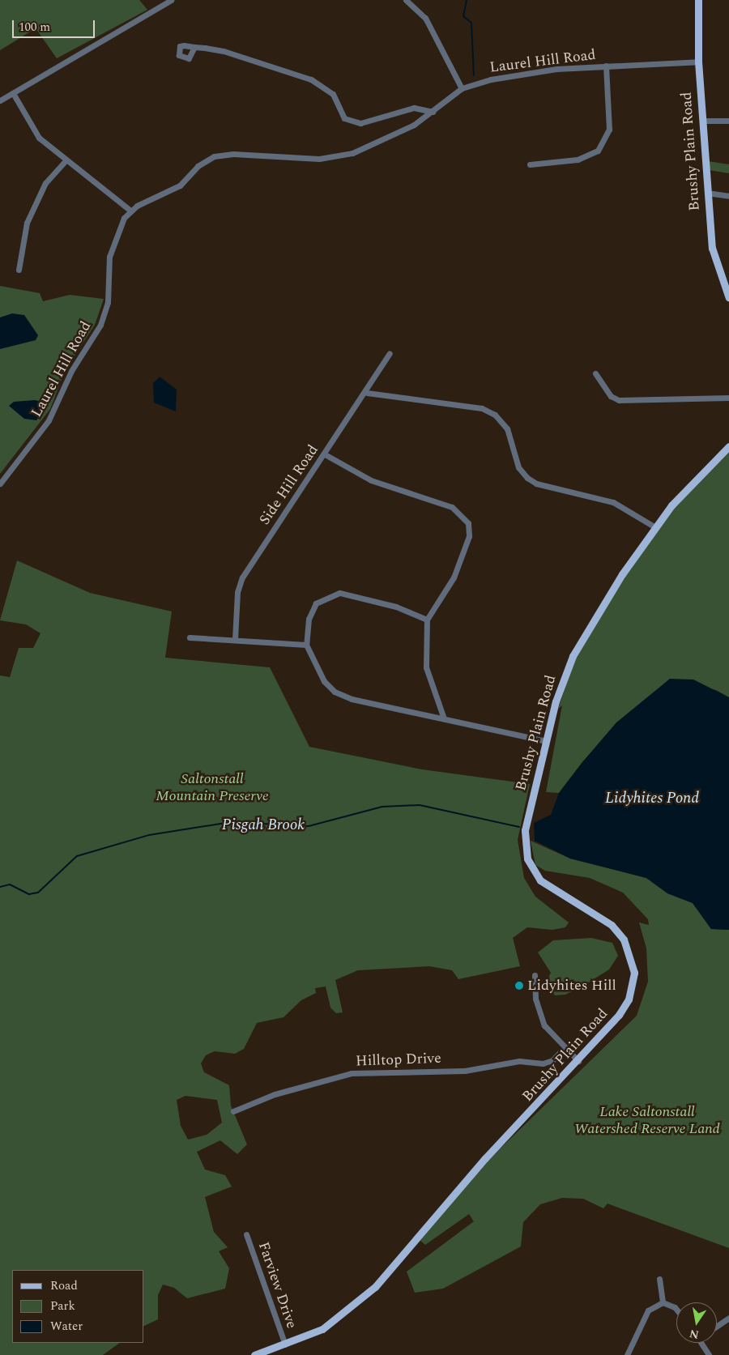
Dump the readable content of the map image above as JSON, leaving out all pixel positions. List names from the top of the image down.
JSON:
{
  "streets": {
    "main road": ["Brushy Plain Road"],
    "street": [
      "Laurel Hill Road",
      "Side Hill Road",
      "Hilltop Drive",
      "Farview Drive"
    ]
  },
  "crossings": [
    ["Laurel Hill Road", "Brushy Plain Road"],
    ["Brushy Plain Road", "Farview Drive"]
  ],
  "water": ["Lidyhites Pond", "Pisgah Brook"],
  "parks": ["Saltonstall Mountain Preserve", "Lake Saltonstall Watershed Reserve Land"],
  "places": ["Lidyhites Hill"],
  "legend": ["Road", "Park", "Water"],
  "scale_bar": "100 m",
  "north": "bottom"
}
